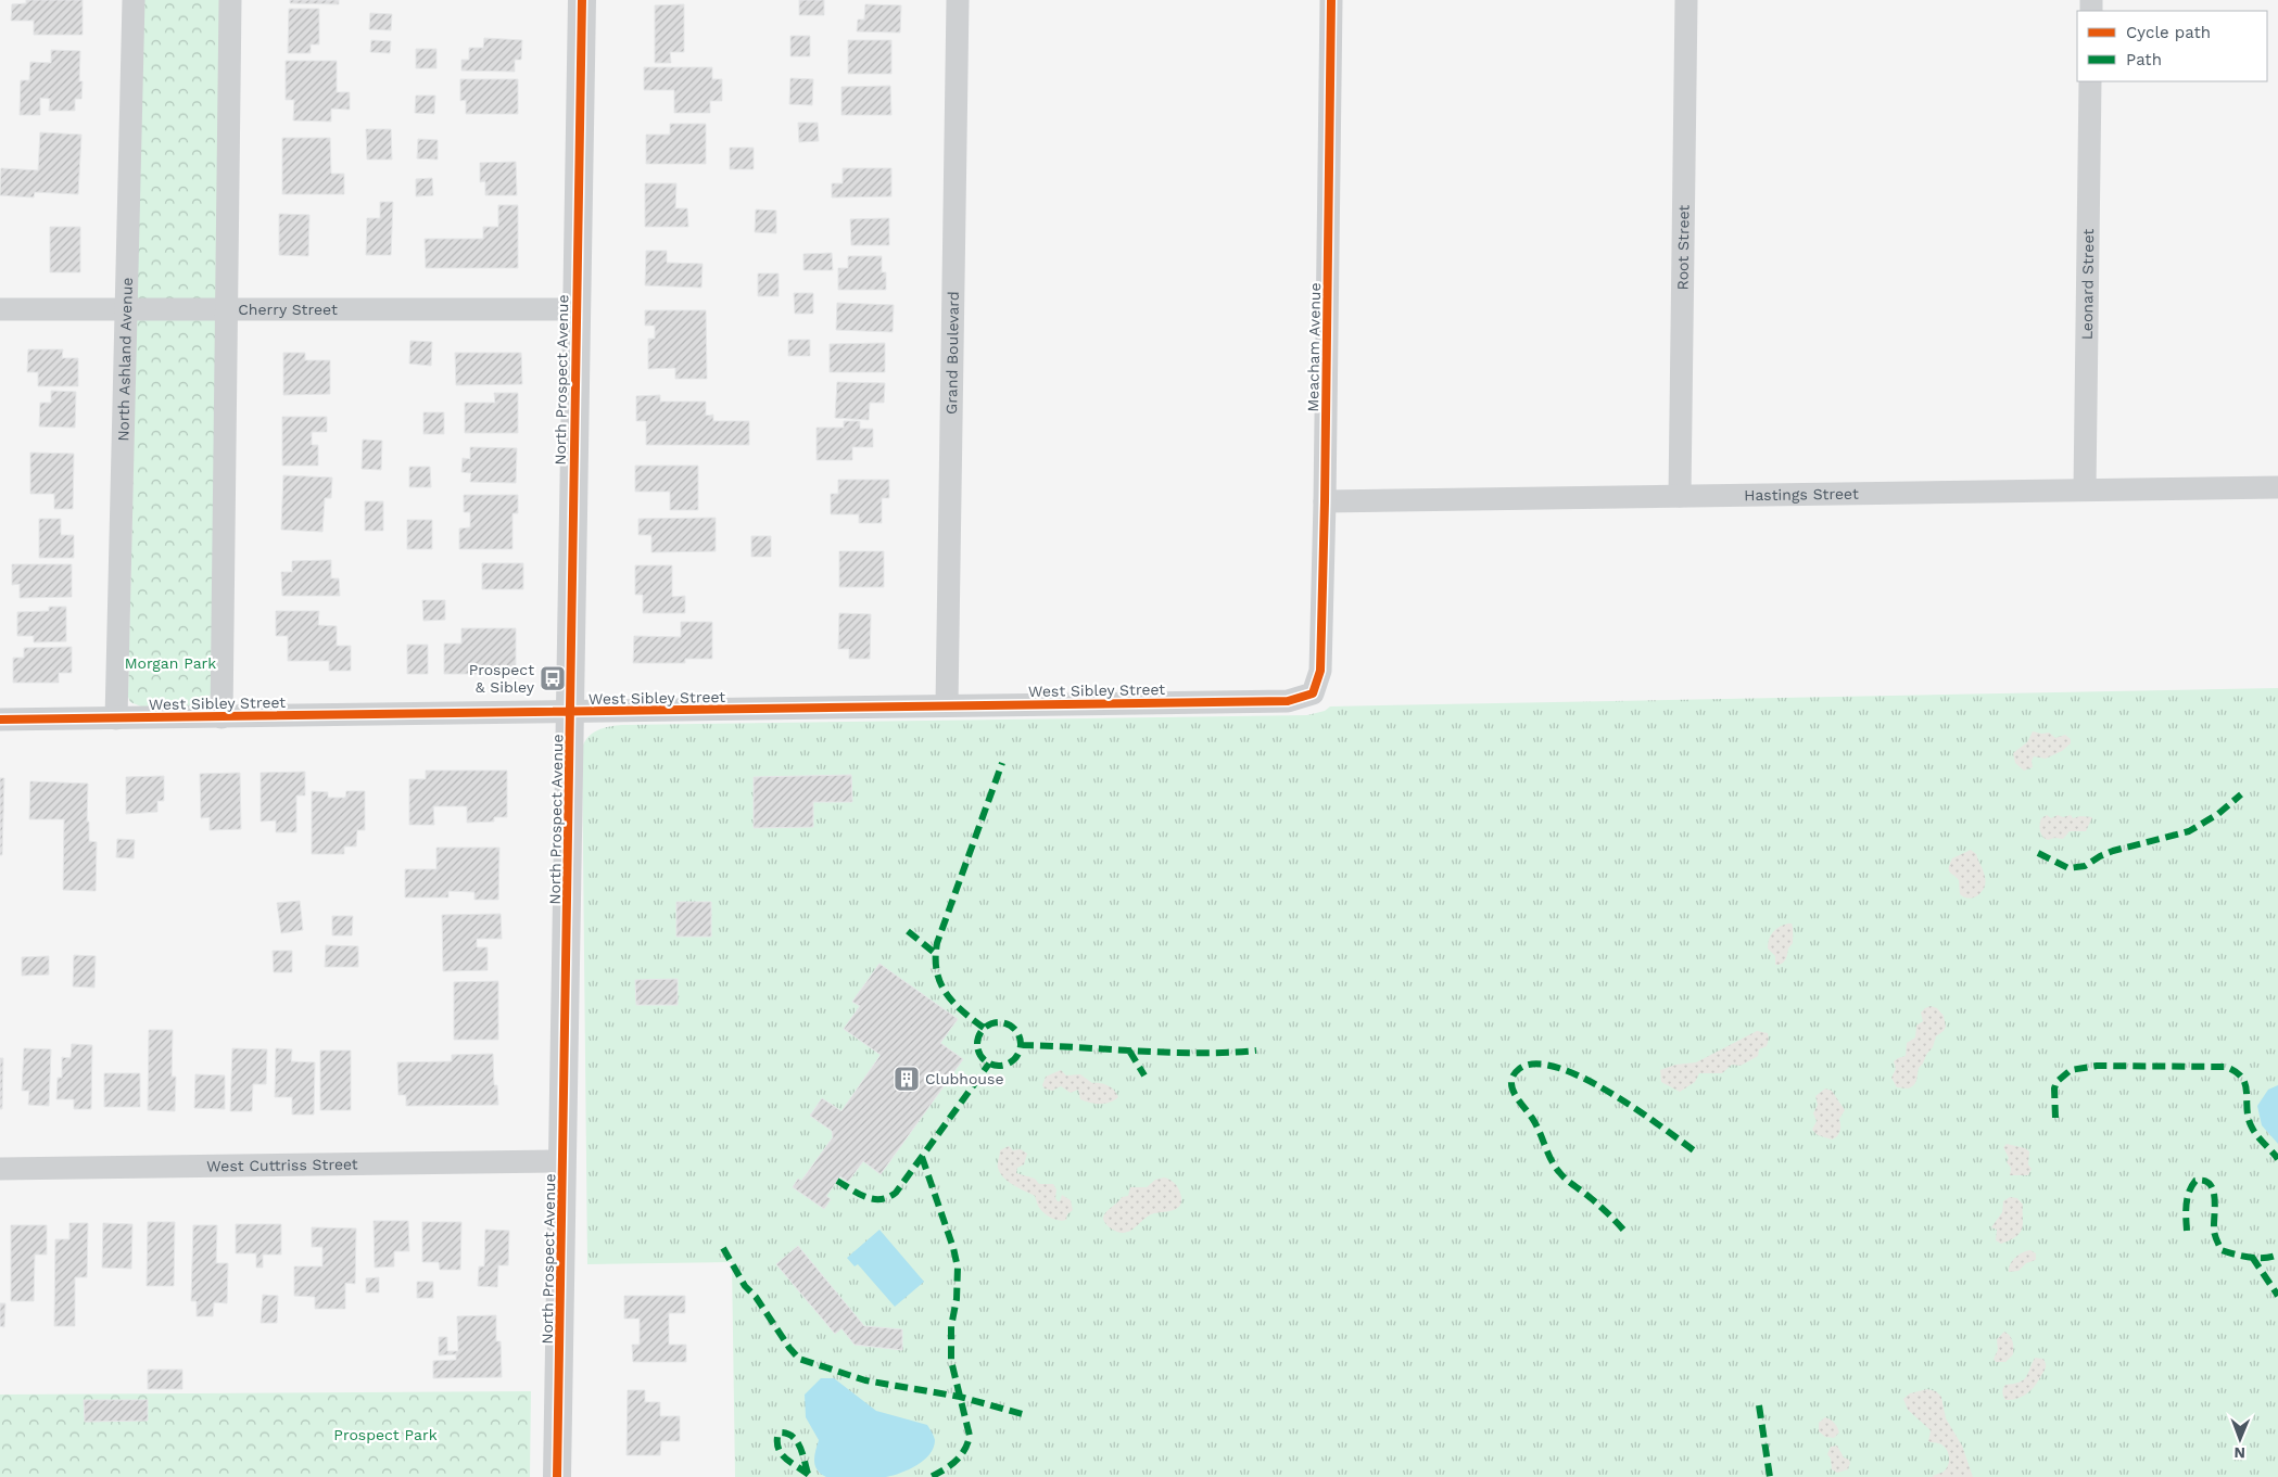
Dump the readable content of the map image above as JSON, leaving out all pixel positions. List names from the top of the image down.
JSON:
{
  "streets": {
    "street": [
      "Root Street",
      "Leonard Street",
      "Cherry Street",
      "Meacham Avenue",
      "Grand Boulevard",
      "North Ashland Avenue",
      "North Prospect Avenue",
      "Hastings Street",
      "West Sibley Street",
      "West Cuttriss Street"
    ]
  },
  "crossings": [
    ["Root Street", "Hastings Street"],
    ["Leonard Street", "Hastings Street"],
    ["Cherry Street", "North Ashland Avenue"],
    ["Cherry Street", "North Prospect Avenue"],
    ["Meacham Avenue", "Hastings Street"],
    ["Meacham Avenue", "West Sibley Street"],
    ["Grand Boulevard", "West Sibley Street"],
    ["North Ashland Avenue", "West Sibley Street"],
    ["North Prospect Avenue", "West Sibley Street"],
    ["North Prospect Avenue", "West Cuttriss Street"]
  ],
  "parks": ["Morgan Park", "Prospect Park"],
  "places": {
    "bus stop": ["Prospect & Sibley"],
    "building": ["Clubhouse"]
  },
  "legend": ["Cycle path", "Path"],
  "north": "bottom"
}
